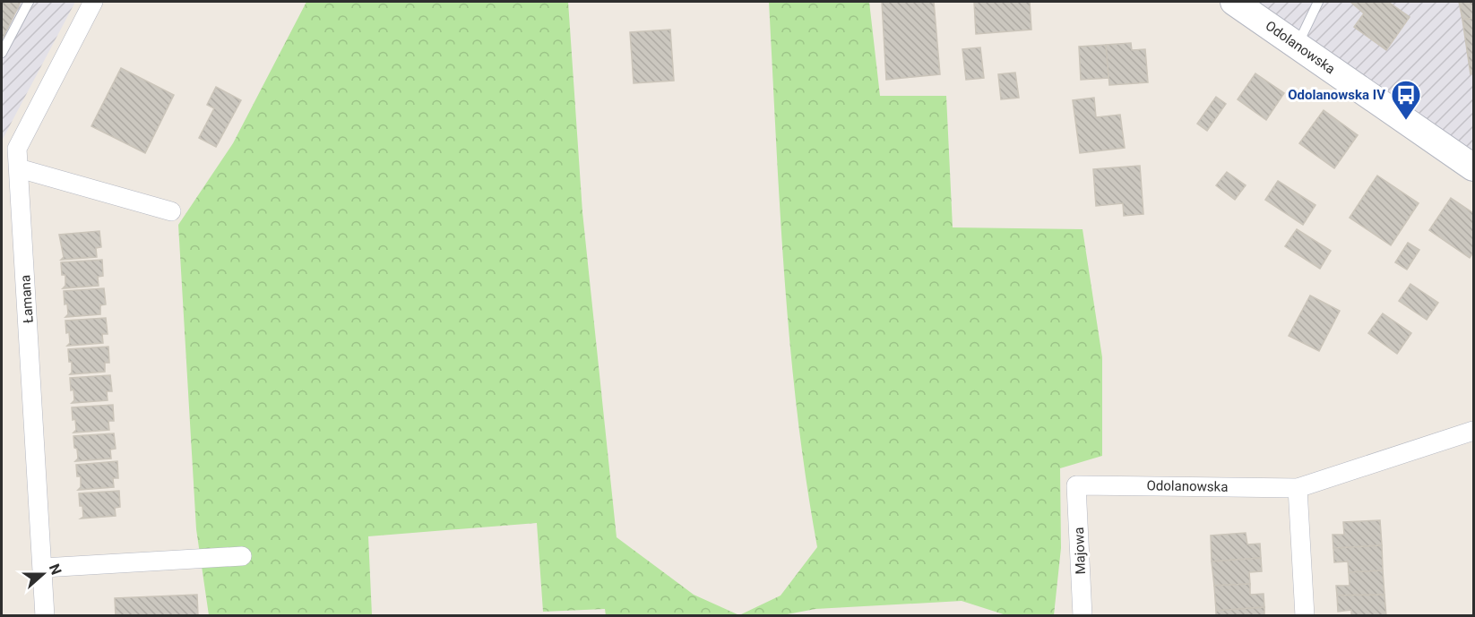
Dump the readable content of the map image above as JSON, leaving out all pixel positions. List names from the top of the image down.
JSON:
{
  "streets": {
    "main road": ["Odolanowska"],
    "street": ["Łamana", "Majowa"]
  },
  "crossings": [
    ["Odolanowska", "Majowa"]
  ],
  "places": {
    "bus stop": ["Odolanowska IV"]
  },
  "north": "right"
}
